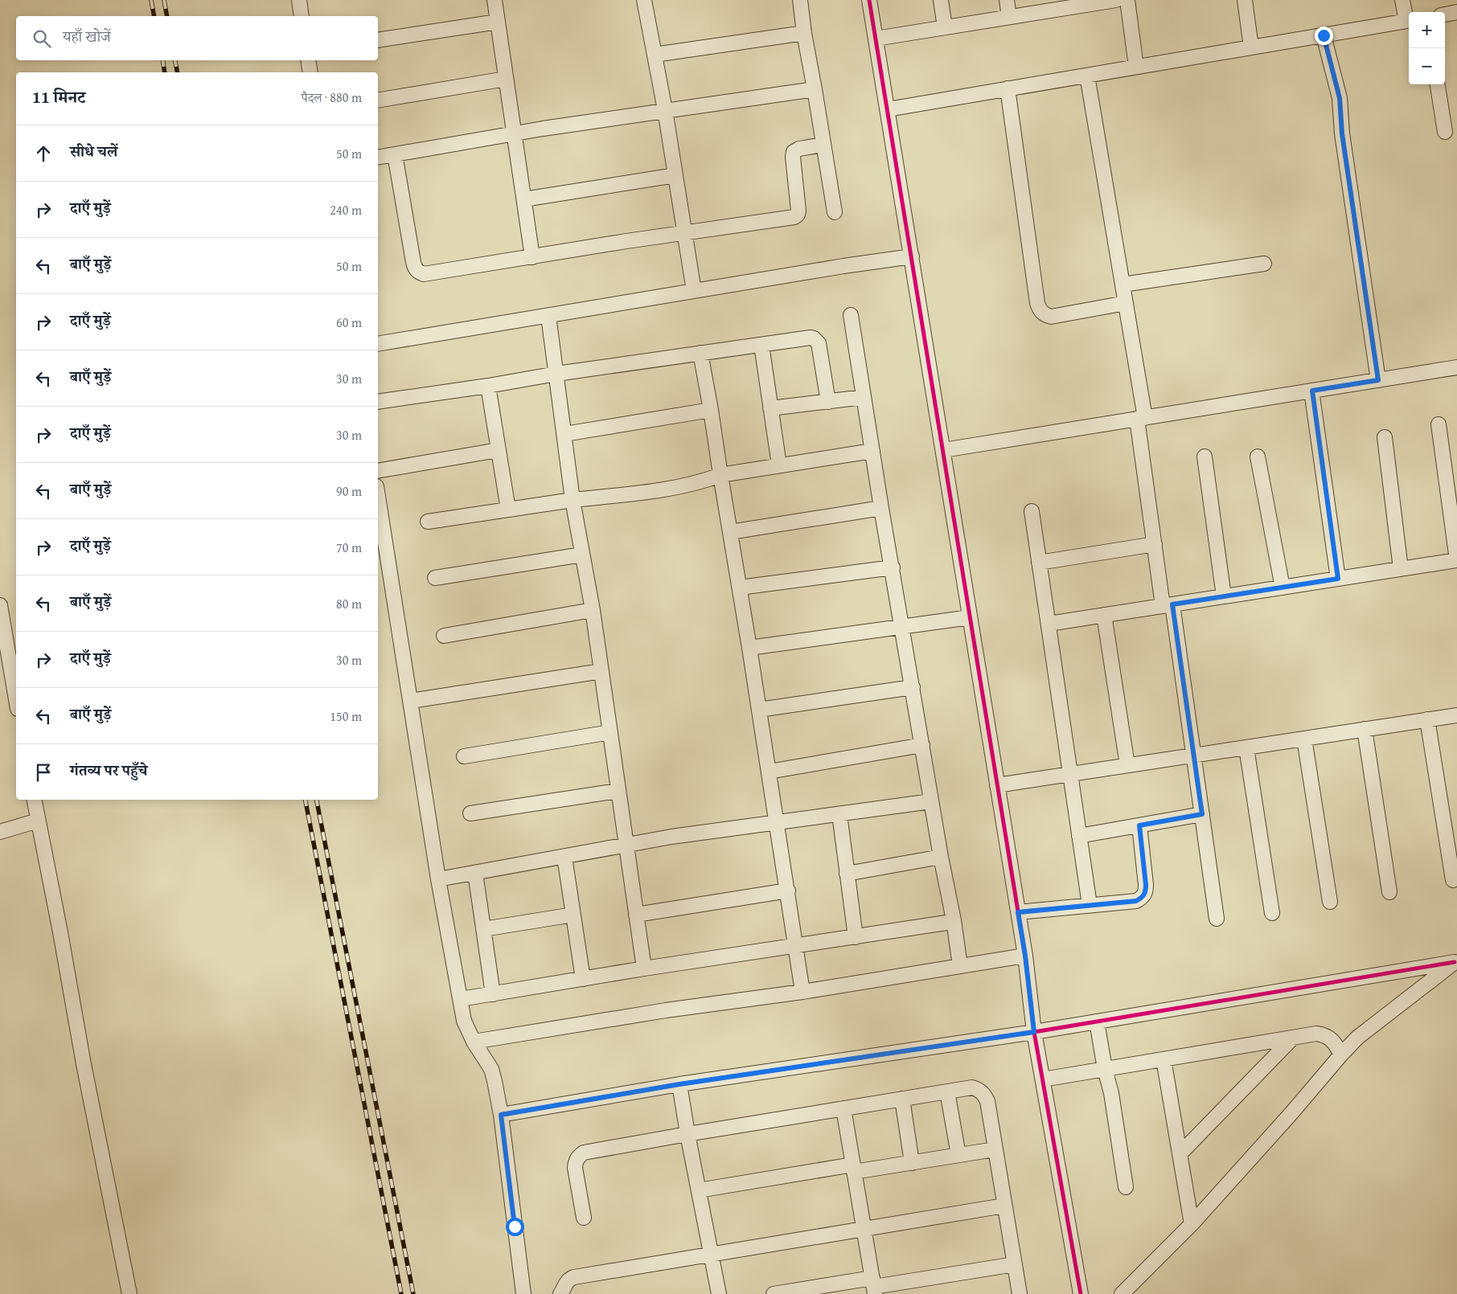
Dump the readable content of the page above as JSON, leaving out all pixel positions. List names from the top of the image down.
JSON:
{
  "page": {
    "map_buttons": ["+", "−"],
    "search": "यहाँ खोजें",
    "heading": ["11 मिनट", "पैदल · 880 m"],
    "list": [
      ["सीधे चलें", "50 m"],
      ["दाएँ मुड़ें", "240 m"],
      ["बाएँ मुड़ें", "50 m"],
      ["दाएँ मुड़ें", "60 m"],
      ["बाएँ मुड़ें", "30 m"],
      ["दाएँ मुड़ें", "30 m"],
      ["बाएँ मुड़ें", "90 m"],
      ["दाएँ मुड़ें", "70 m"],
      ["बाएँ मुड़ें", "80 m"],
      ["दाएँ मुड़ें", "30 m"],
      ["बाएँ मुड़ें", "150 m"],
      "गंतव्य पर पहुँचे"
    ]
  }
}
